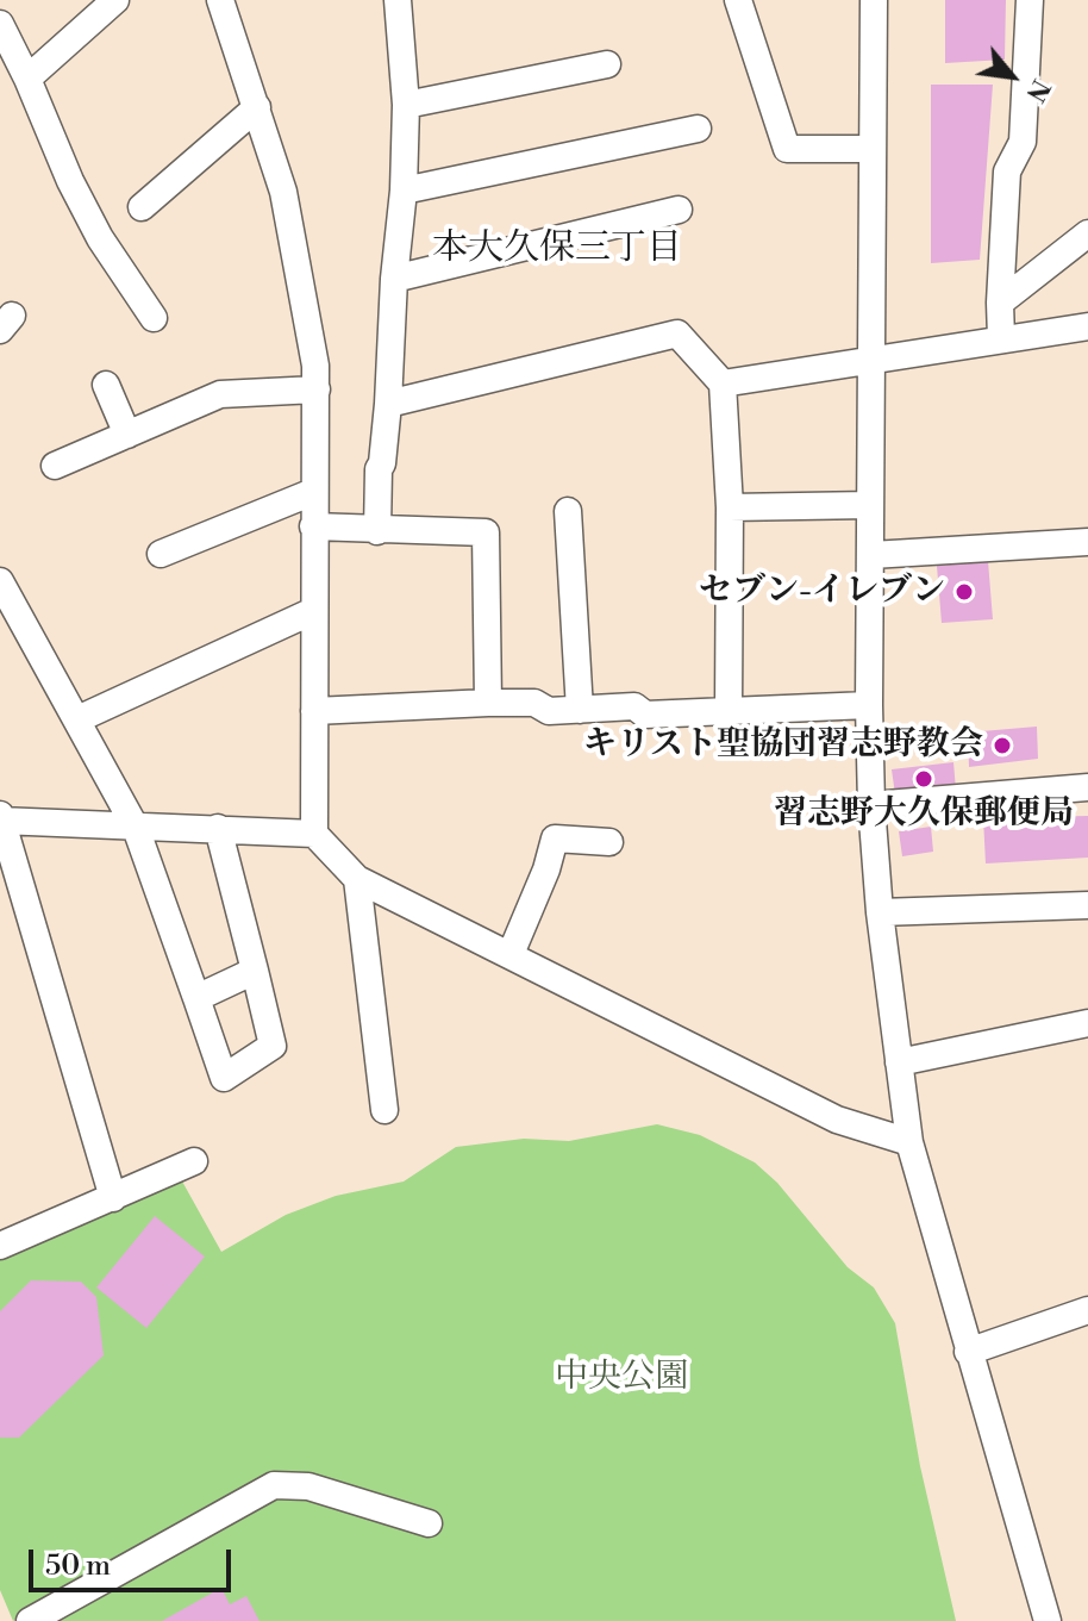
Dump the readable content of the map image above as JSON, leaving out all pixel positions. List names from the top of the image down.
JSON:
{
  "districts": ["本大久保三丁目"],
  "parks": ["中央公園"],
  "places": ["セブン-イレブン", "キリスト聖協団習志野教会", "習志野大久保郵便局"],
  "scale_bar": "50 m",
  "north": "bottom right"
}
